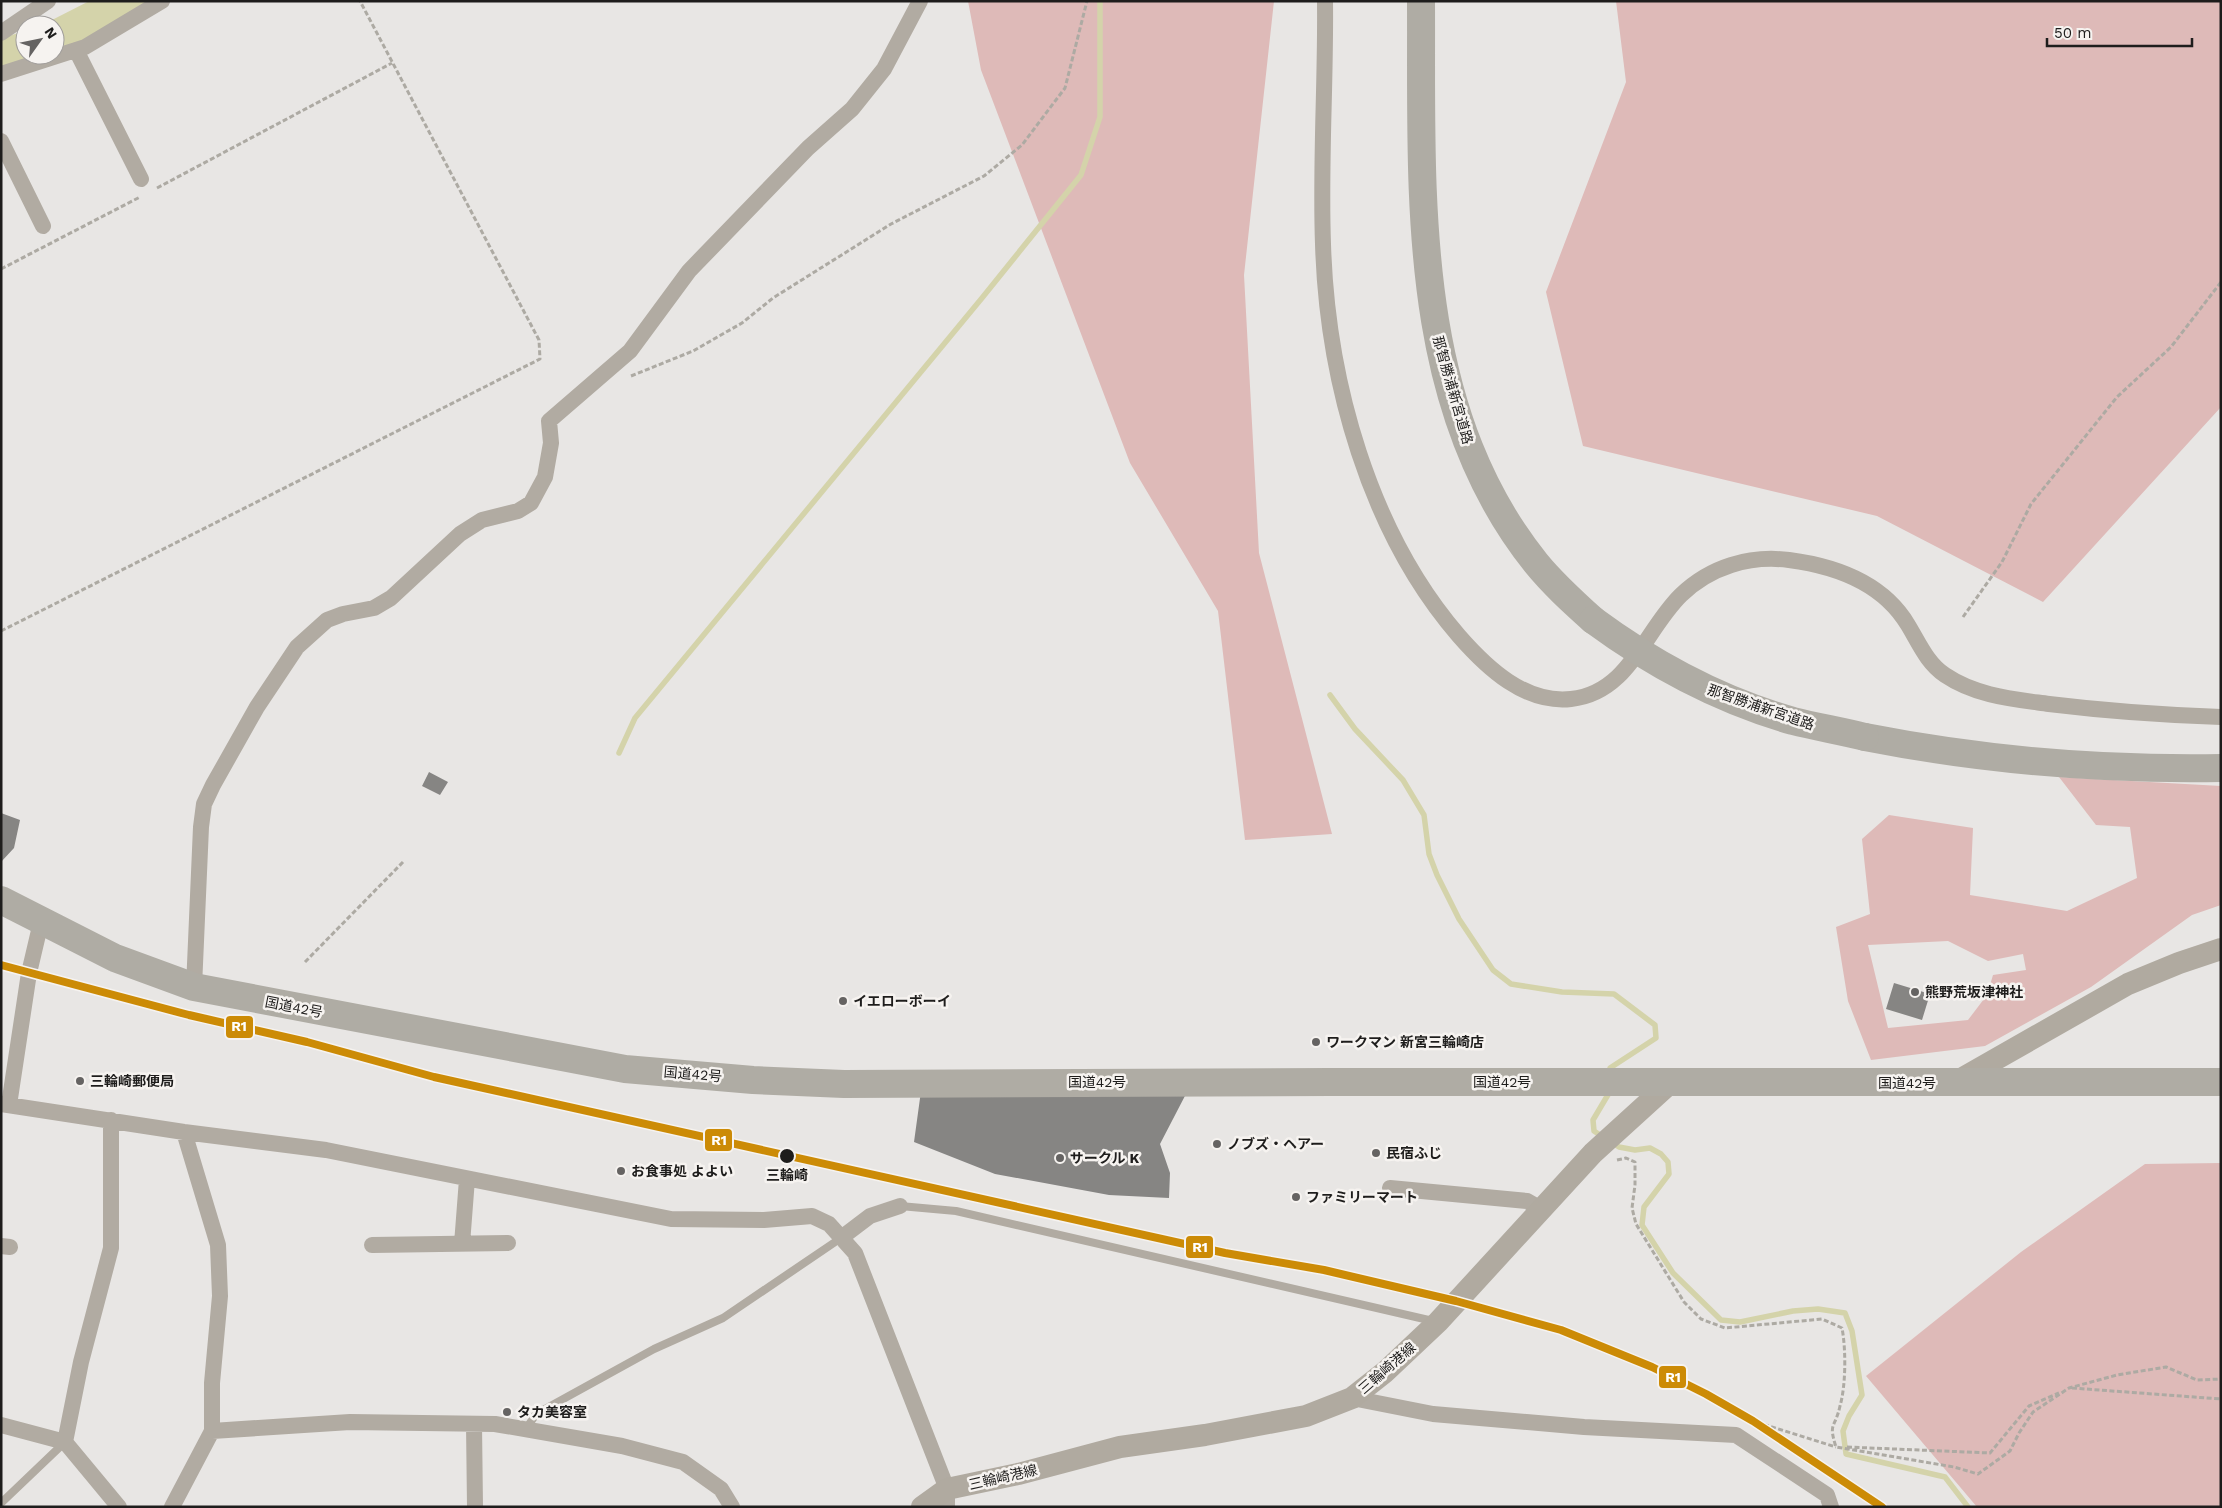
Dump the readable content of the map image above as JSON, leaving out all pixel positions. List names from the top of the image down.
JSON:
{
  "streets": {
    "highway": ["那智勝浦新宮道路", "国道42号"],
    "main road": ["三輪崎港線"]
  },
  "crossings": [
    ["国道42号", "三輪崎港線"]
  ],
  "places": [
    "熊野荒坂津神社",
    "イエローボーイ",
    "ワークマン 新宮三輪崎店",
    "三輪崎郵便局",
    "ノブズ・ヘアー",
    "民宿ふじ",
    "三輪崎",
    "サークル K",
    "お食事処 よよい",
    "ファミリーマート",
    "タカ美容室"
  ],
  "lines": ["transit line R1"],
  "scale_bar": "50 m",
  "north": "top right"
}
